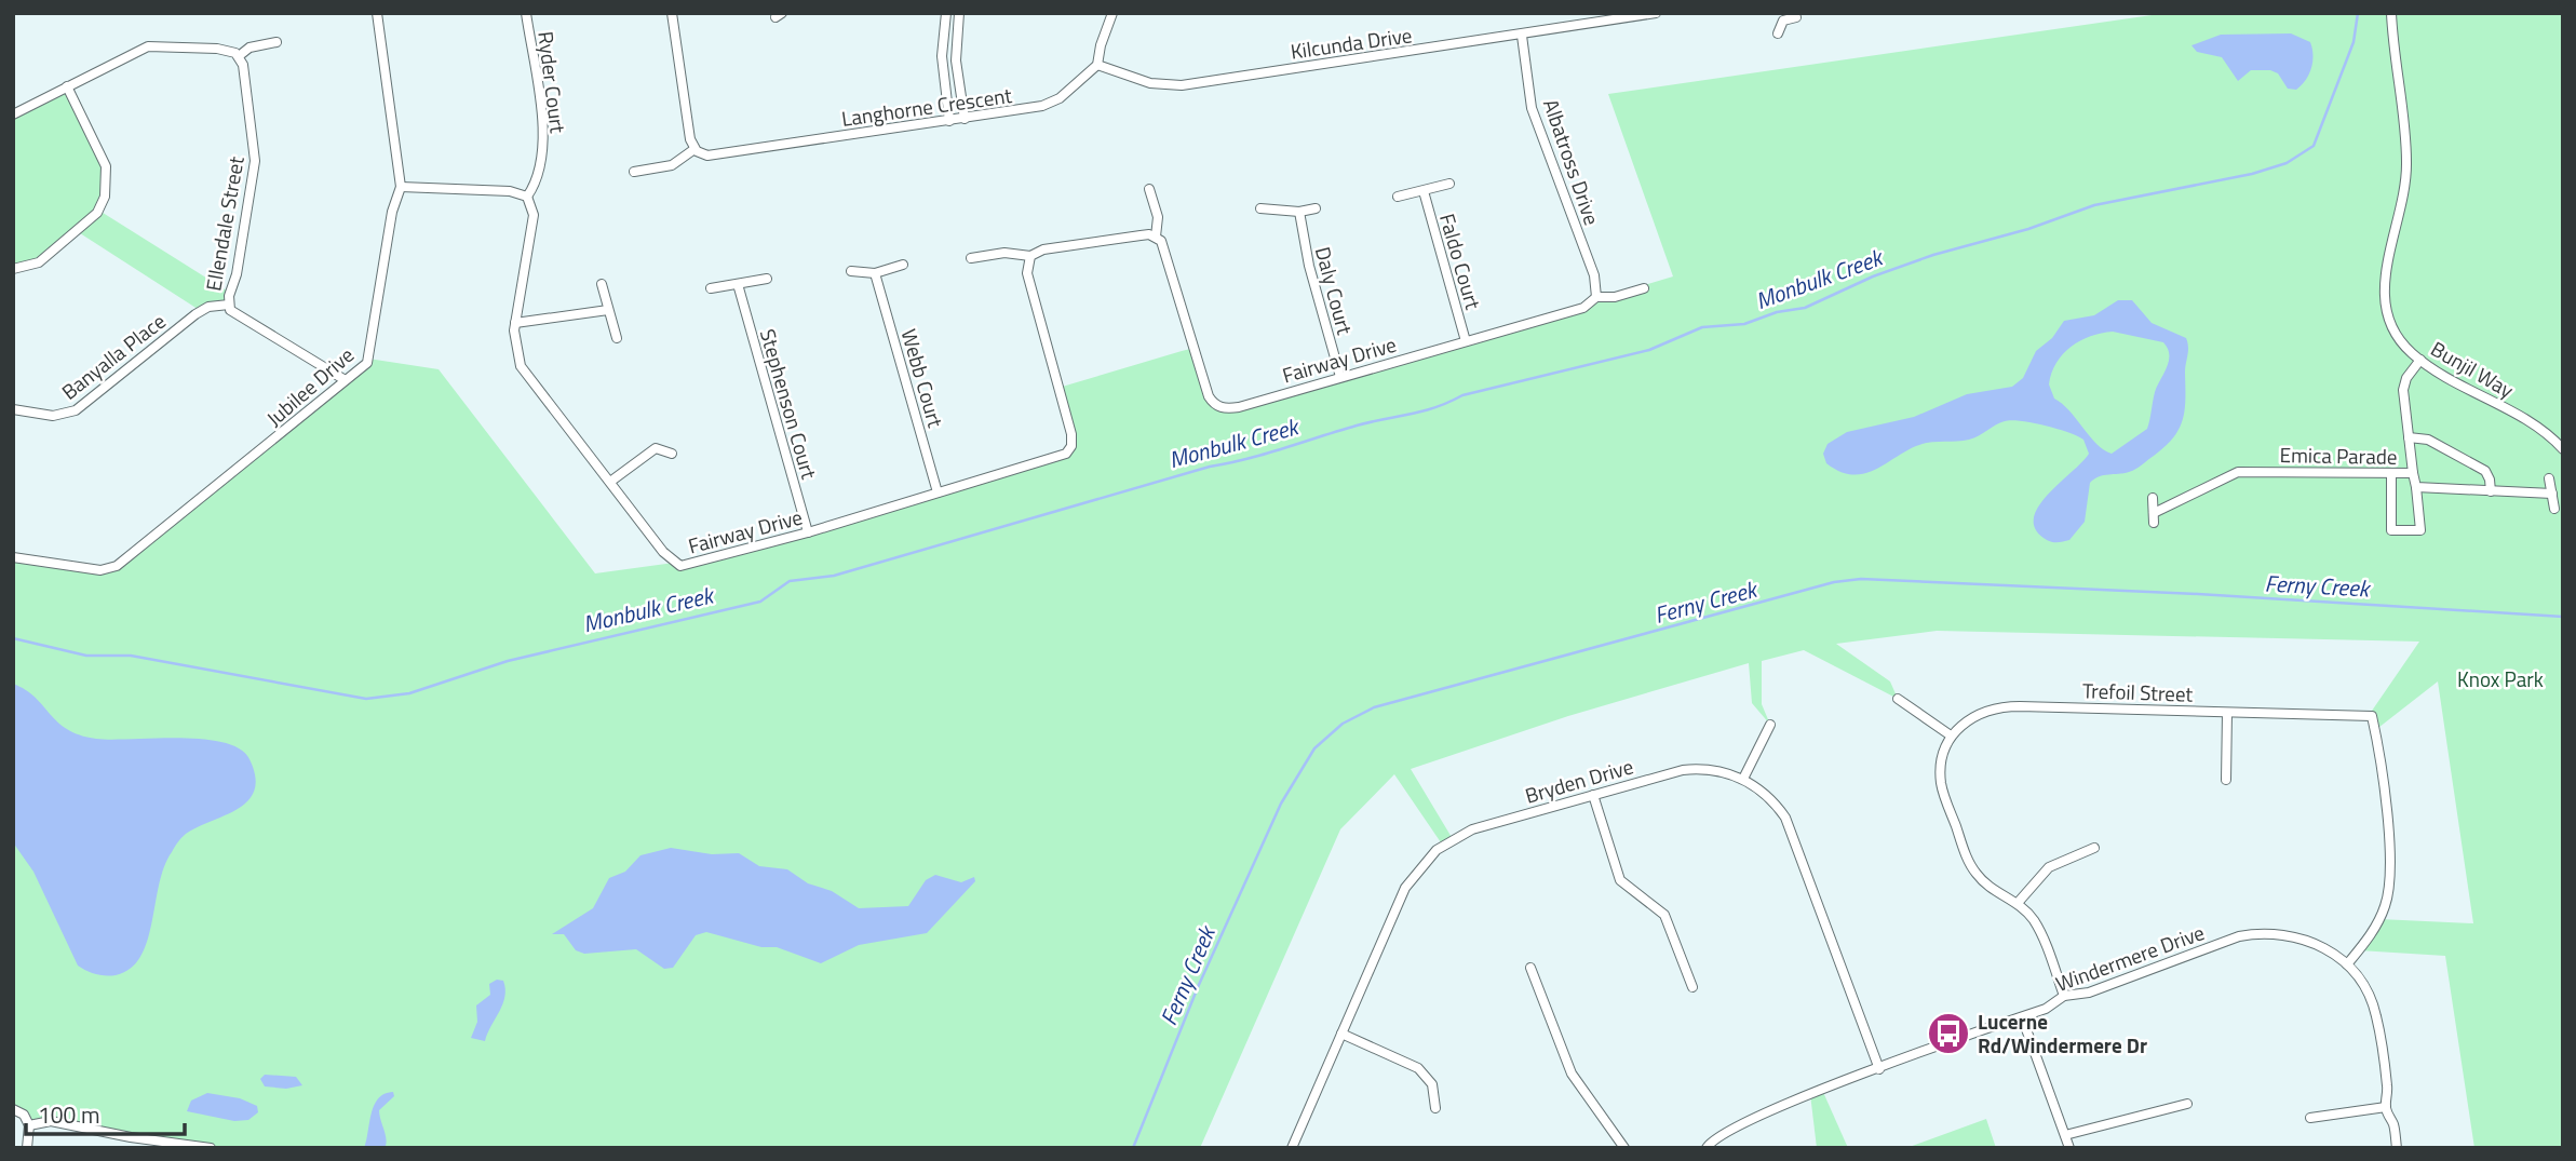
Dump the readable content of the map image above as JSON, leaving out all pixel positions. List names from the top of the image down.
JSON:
{
  "streets": {
    "street": [
      "Kilcunda Drive",
      "Ryder Court",
      "Langhorne Crescent",
      "Albatross Drive",
      "Ellendale Street",
      "Faldo Court",
      "Daly Court",
      "Banyalla Place",
      "Fairway Drive",
      "Bunjil Way",
      "Webb Court",
      "Jubilee Drive",
      "Stephenson Court",
      "Emica Parade",
      "Trefoil Street",
      "Bryden Drive",
      "Windermere Drive"
    ]
  },
  "crossings": [
    ["Kilcunda Drive", "Langhorne Crescent"],
    ["Kilcunda Drive", "Albatross Drive"],
    ["Ryder Court", "Fairway Drive"],
    ["Albatross Drive", "Fairway Drive"],
    ["Ellendale Street", "Banyalla Place"],
    ["Ellendale Street", "Jubilee Drive"],
    ["Faldo Court", "Fairway Drive"],
    ["Daly Court", "Fairway Drive"],
    ["Fairway Drive", "Webb Court"],
    ["Fairway Drive", "Stephenson Court"],
    ["Bunjil Way", "Emica Parade"],
    ["Trefoil Street", "Windermere Drive"],
    ["Bryden Drive", "Windermere Drive"]
  ],
  "water": ["Monbulk Creek", "Ferny Creek"],
  "parks": ["Knox Park"],
  "places": {
    "bus stop": ["Lucerne Rd/Windermere Dr"]
  },
  "scale_bar": "100 m"
}
